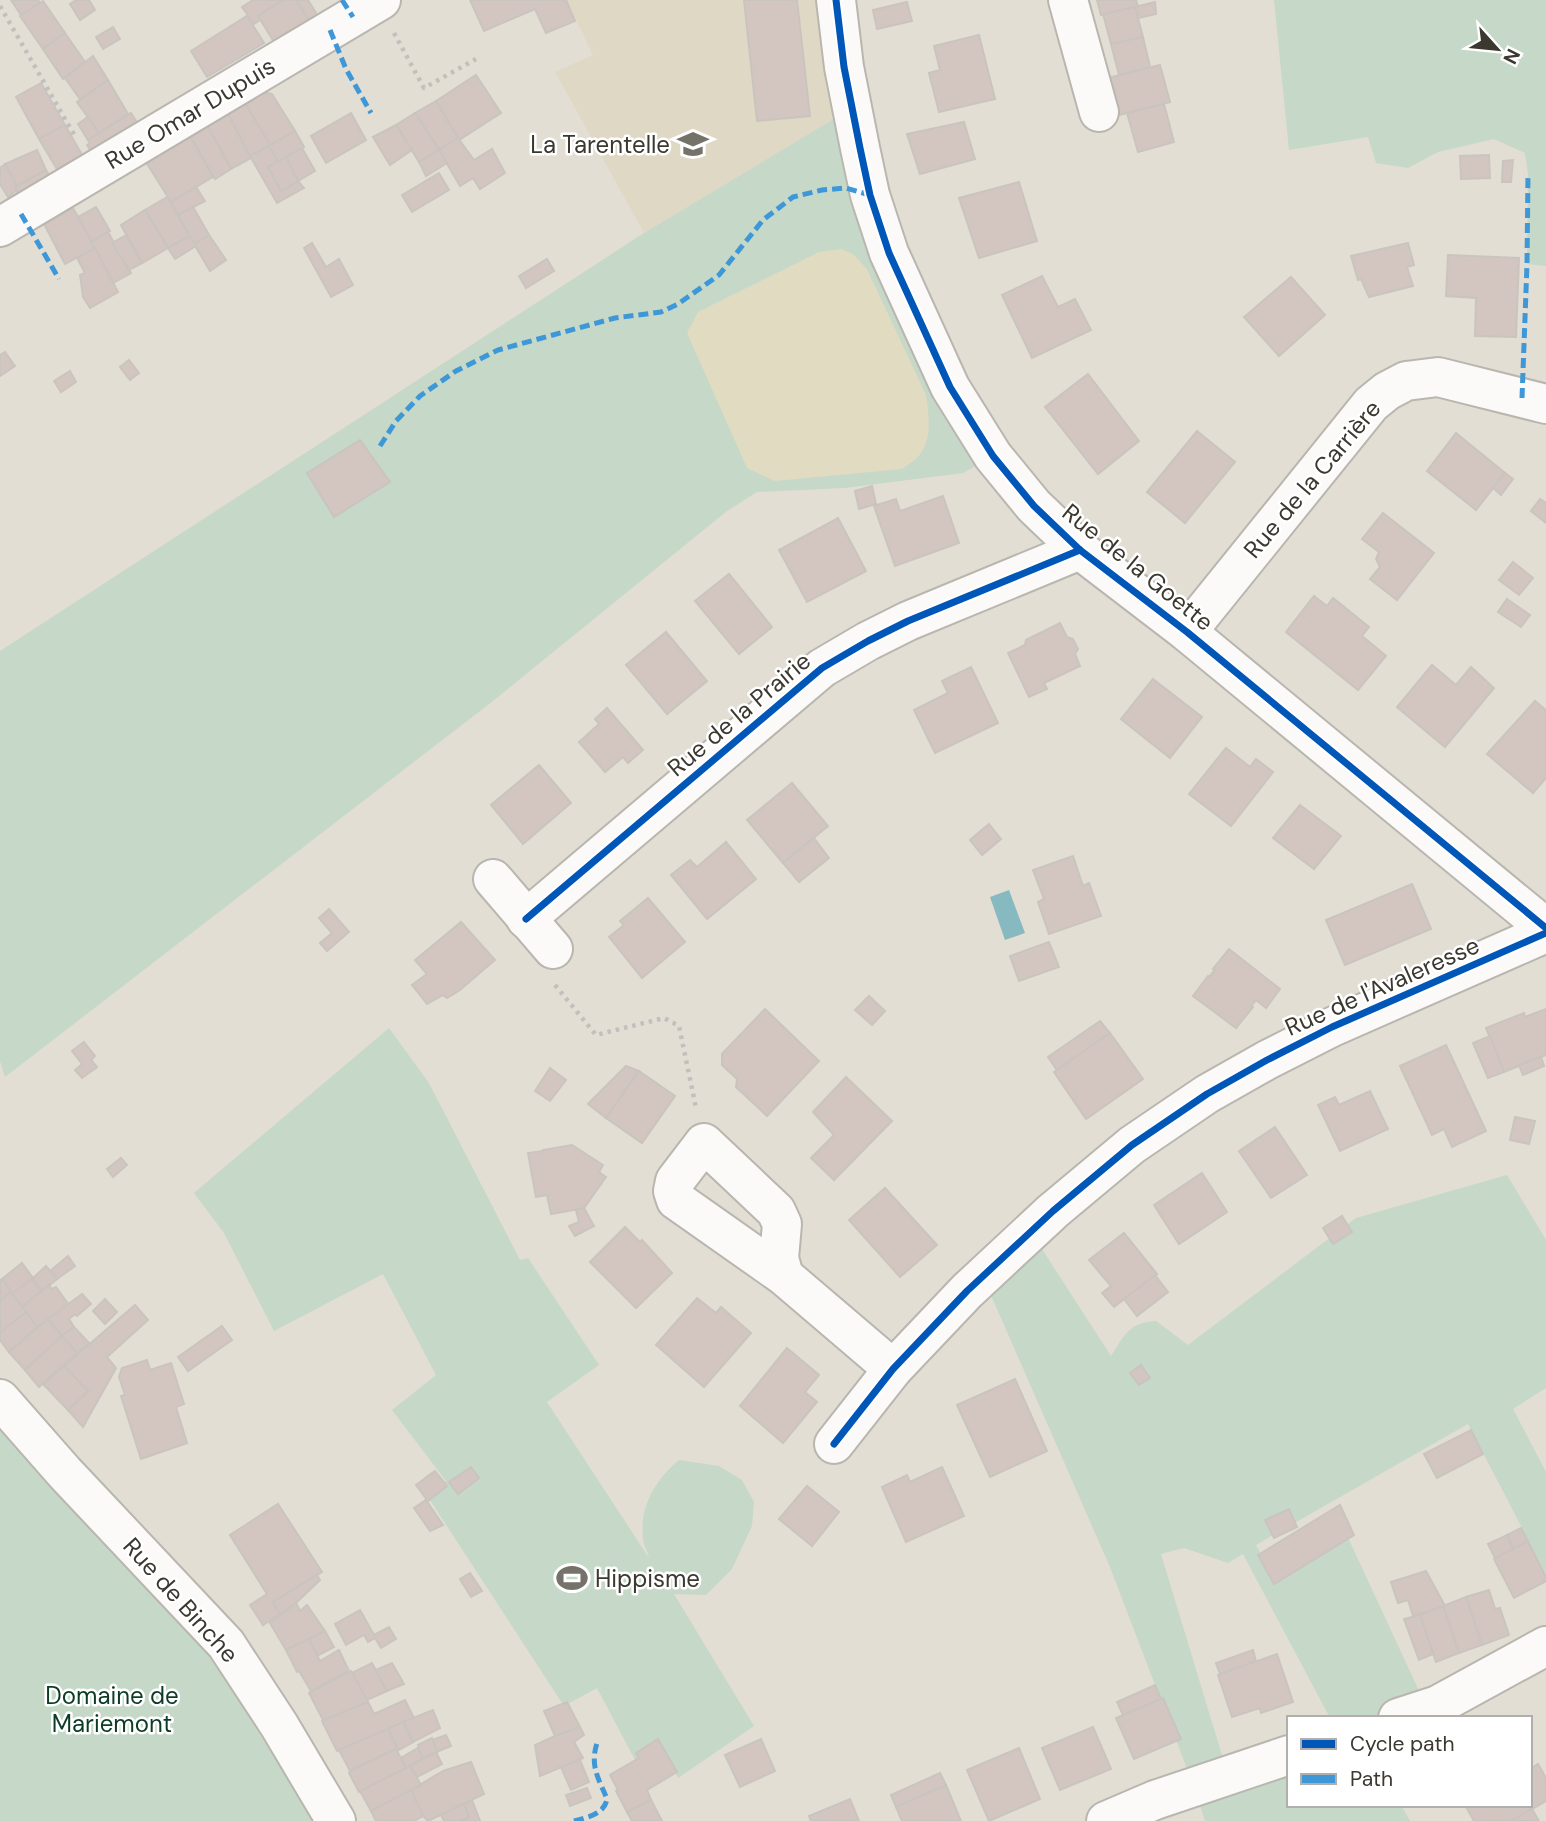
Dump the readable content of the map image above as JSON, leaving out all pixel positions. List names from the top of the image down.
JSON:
{
  "streets": {
    "street": [
      "Rue Omar Dupuis",
      "Rue de la Carrière",
      "Rue de la Goette",
      "Rue de la Prairie",
      "Rue de l'Avaleresse",
      "Rue de Binche"
    ]
  },
  "crossings": [
    ["Rue de la Carrière", "Rue de la Goette"],
    ["Rue de la Goette", "Rue de la Prairie"],
    ["Rue de la Goette", "Rue de l'Avaleresse"]
  ],
  "parks": ["Domaine de Mariemont"],
  "places": {
    "school or university": ["La Tarentelle"],
    "sports": ["Hippisme"]
  },
  "legend": ["Cycle path", "Path"],
  "north": "bottom right"
}
